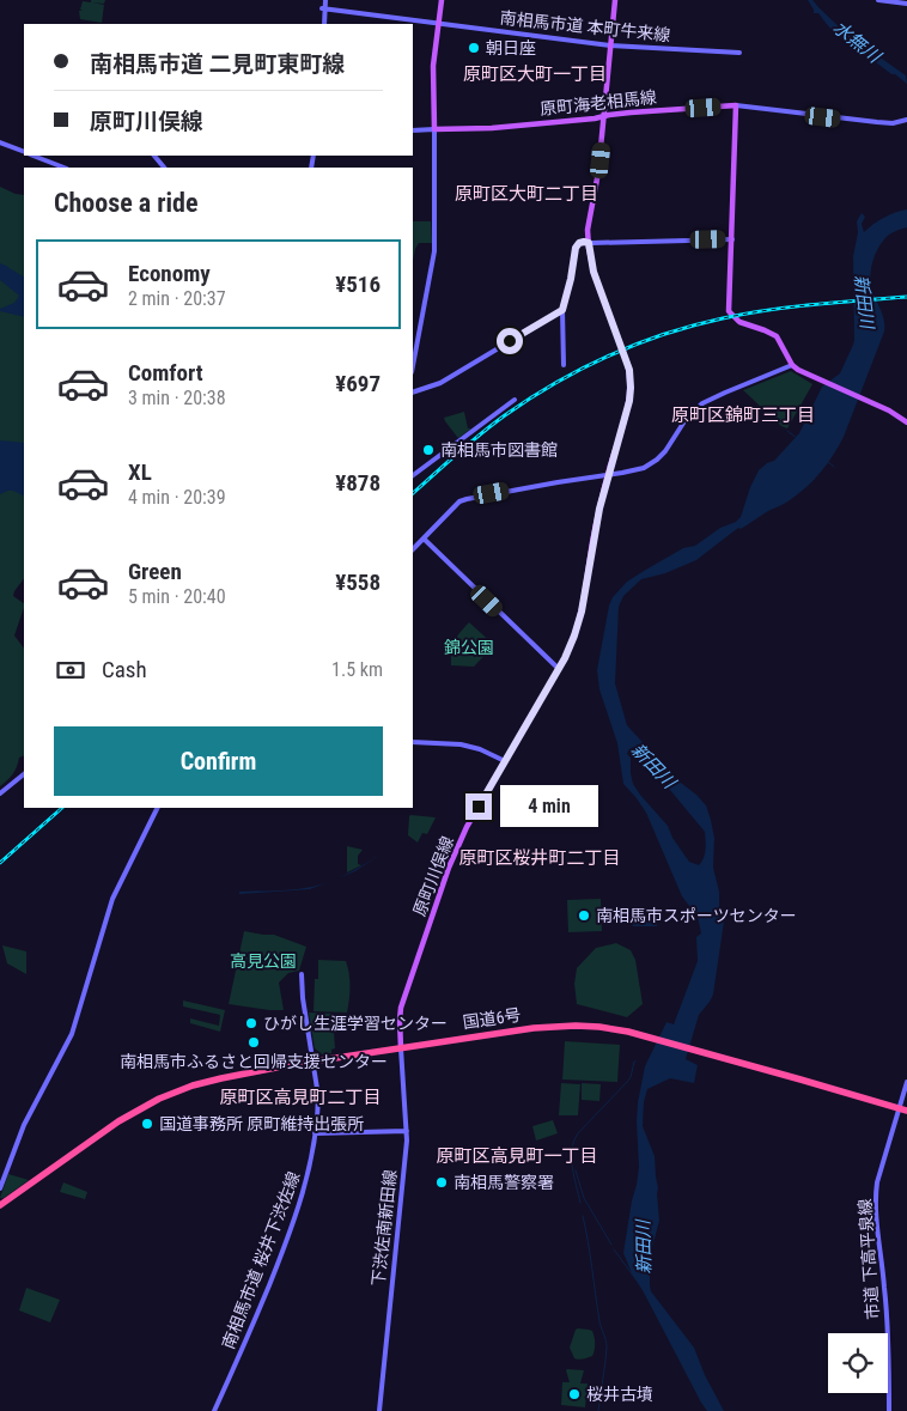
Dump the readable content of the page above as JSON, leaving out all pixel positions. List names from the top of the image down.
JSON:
{
  "streets": {
    "highway": ["国道6号"],
    "main road": ["原町海老相馬線", "原町川俣線"],
    "street": [
      "南相馬市道 本町牛来線",
      "下渋佐南新田線",
      "市道 下高平泉線",
      "南相馬市道 桜井下渋佐線"
    ]
  },
  "crossings": [
    ["南相馬市道 本町牛来線", "原町川俣線"],
    ["原町海老相馬線", "原町川俣線"],
    ["原町川俣線", "国道6号"],
    ["原町川俣線", "下渋佐南新田線"],
    ["国道6号", "下渋佐南新田線"],
    ["国道6号", "市道 下高平泉線"],
    ["国道6号", "南相馬市道 桜井下渋佐線"]
  ],
  "districts": [
    "原町区大町一丁目",
    "原町区大町二丁目",
    "原町区錦町三丁目",
    "原町区桜井町二丁目",
    "原町区高見町二丁目",
    "原町区高見町一丁目"
  ],
  "water": ["水無川", "新田川"],
  "parks": ["錦公園", "高見公園"],
  "places": [
    "朝日座",
    "南相馬市図書館",
    "南相馬市スポーツセンター",
    "ひがし生涯学習センター",
    "南相馬市ふるさと回帰支援センター",
    "国道事務所 原町維持出張所",
    "南相馬警察署",
    "桜井古墳"
  ],
  "page": {
    "banner": ["南相馬市道 二見町東町線", "原町川俣線"],
    "heading": "Choose a ride",
    "list": [
      {
        "name": "Economy",
        "note": "2 min · 20:37",
        "value": "¥516"
      },
      {
        "name": "Comfort",
        "note": "3 min · 20:38",
        "value": "¥697"
      },
      {
        "name": "XL",
        "note": "4 min · 20:39",
        "value": "¥878"
      },
      {
        "name": "Green",
        "note": "5 min · 20:40",
        "value": "¥558"
      }
    ],
    "pay": ["Cash", "1.5 km"],
    "buttons": "Confirm",
    "bubble": "4 min"
  }
}
